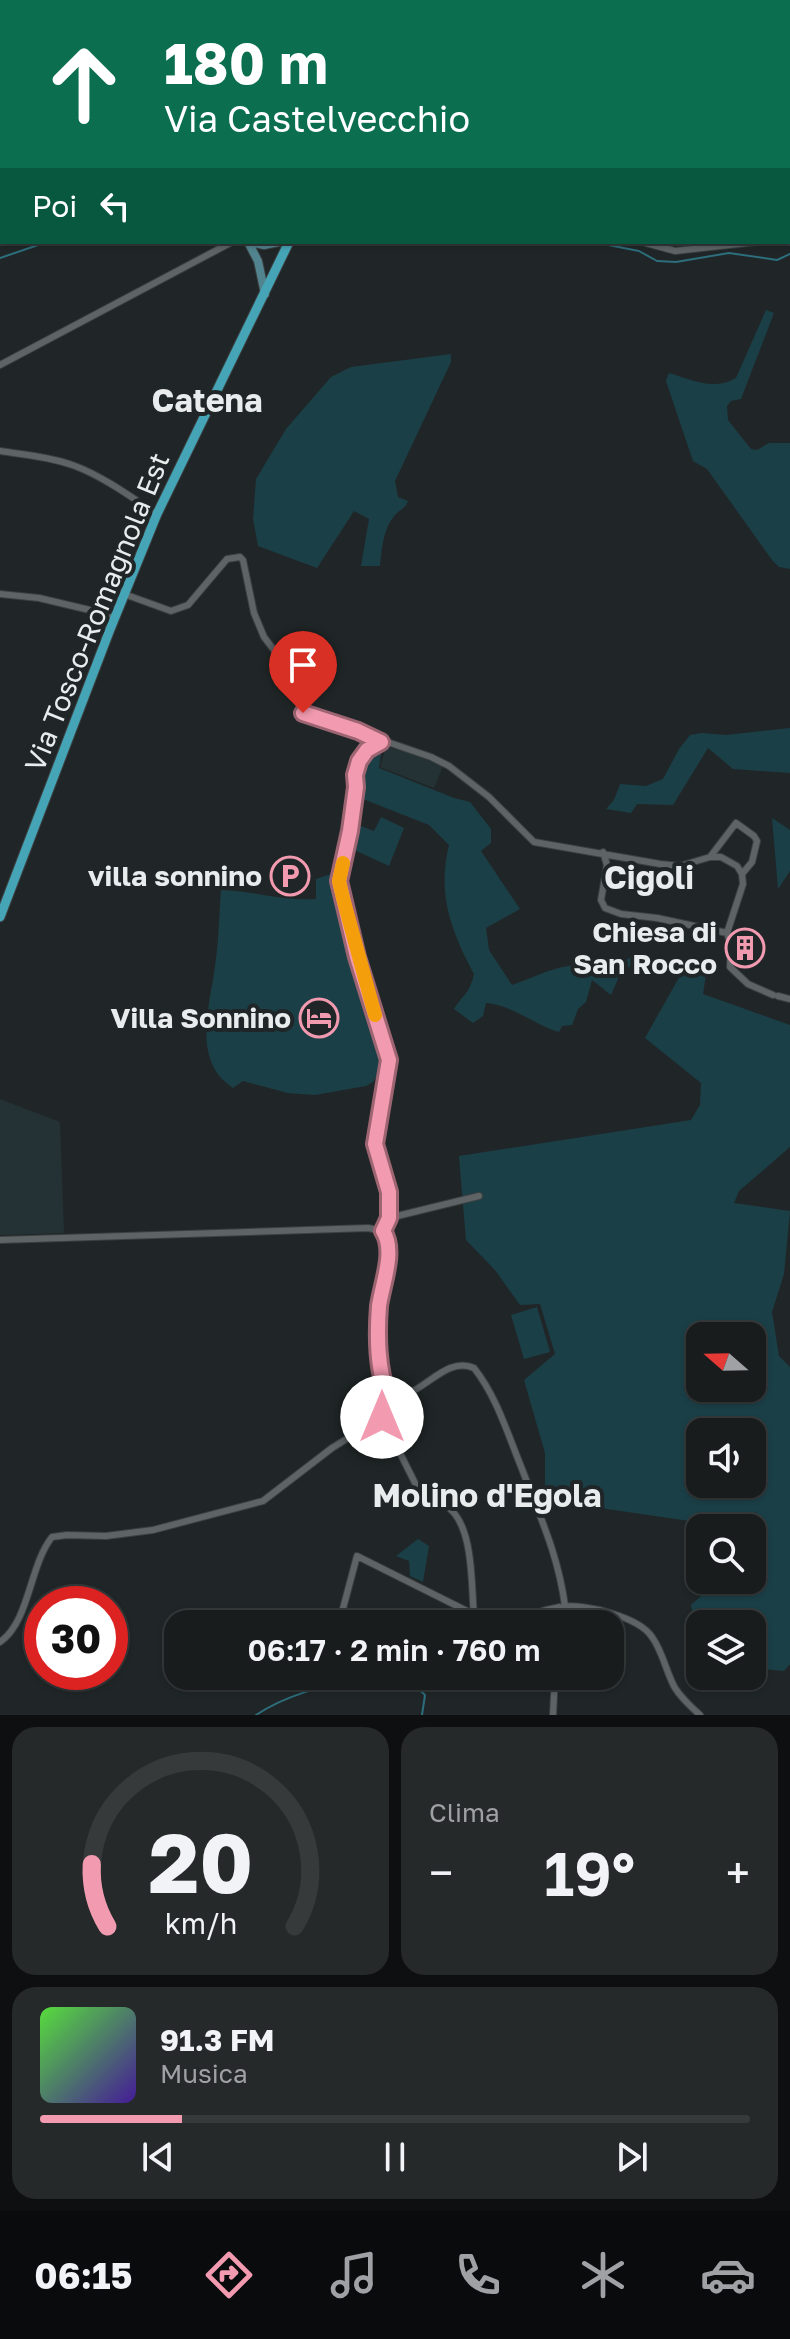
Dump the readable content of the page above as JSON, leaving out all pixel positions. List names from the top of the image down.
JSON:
{
  "streets": {
    "main road": ["Via Tosco-Romagnola Est"]
  },
  "districts": ["Catena", "Cigoli", "Molino d'Egola"],
  "places": {
    "parking": ["villa sonnino"],
    "building": ["Chiesa di San Rocco"],
    "hotel": ["Villa Sonnino"]
  },
  "north": "left",
  "page": {
    "turn": ["180 m", "Via Castelvecchio"],
    "then": "Poi",
    "limit": "30",
    "trip": "06:17 · 2 min · 760 m",
    "tile": "Clima",
    "heat": ["−", "19°", "+"],
    "song": ["91.3 FM", "Musica"],
    "tabs": "06:15",
    "gauge": ["20", "km/h"]
  }
}
